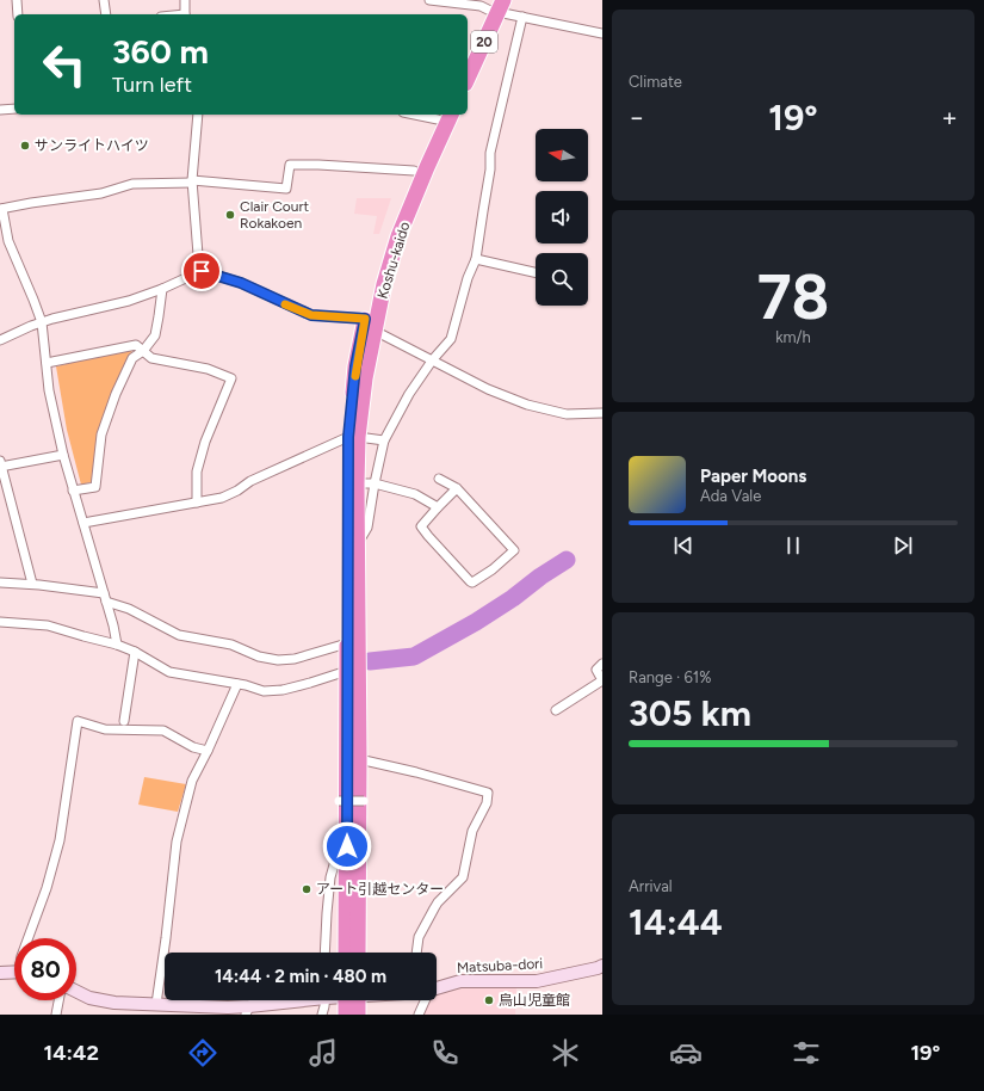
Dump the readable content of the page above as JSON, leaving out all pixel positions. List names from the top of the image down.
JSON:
{
  "streets": {
    "highway": ["20", "Koshu-kaido"],
    "street": ["Matsuba-dori"]
  },
  "places": [
    "サンライトハイツ",
    "Clair Court Rokakoen",
    "アート引越センター",
    "烏山児童館"
  ],
  "north": "left",
  "page": {
    "tile": [
      "Climate",
      ["78", "km/h"],
      ["Range · 61%", "305 km"],
      ["Arrival", "14:44"]
    ],
    "turn": ["360 m", "Turn left"],
    "heat": ["−", "19°", "+"],
    "song": ["Paper Moons", "Ada Vale"],
    "limit": "80",
    "trip": "14:44 · 2 min · 480 m",
    "tabs": ["14:42", "19°"]
  }
}
